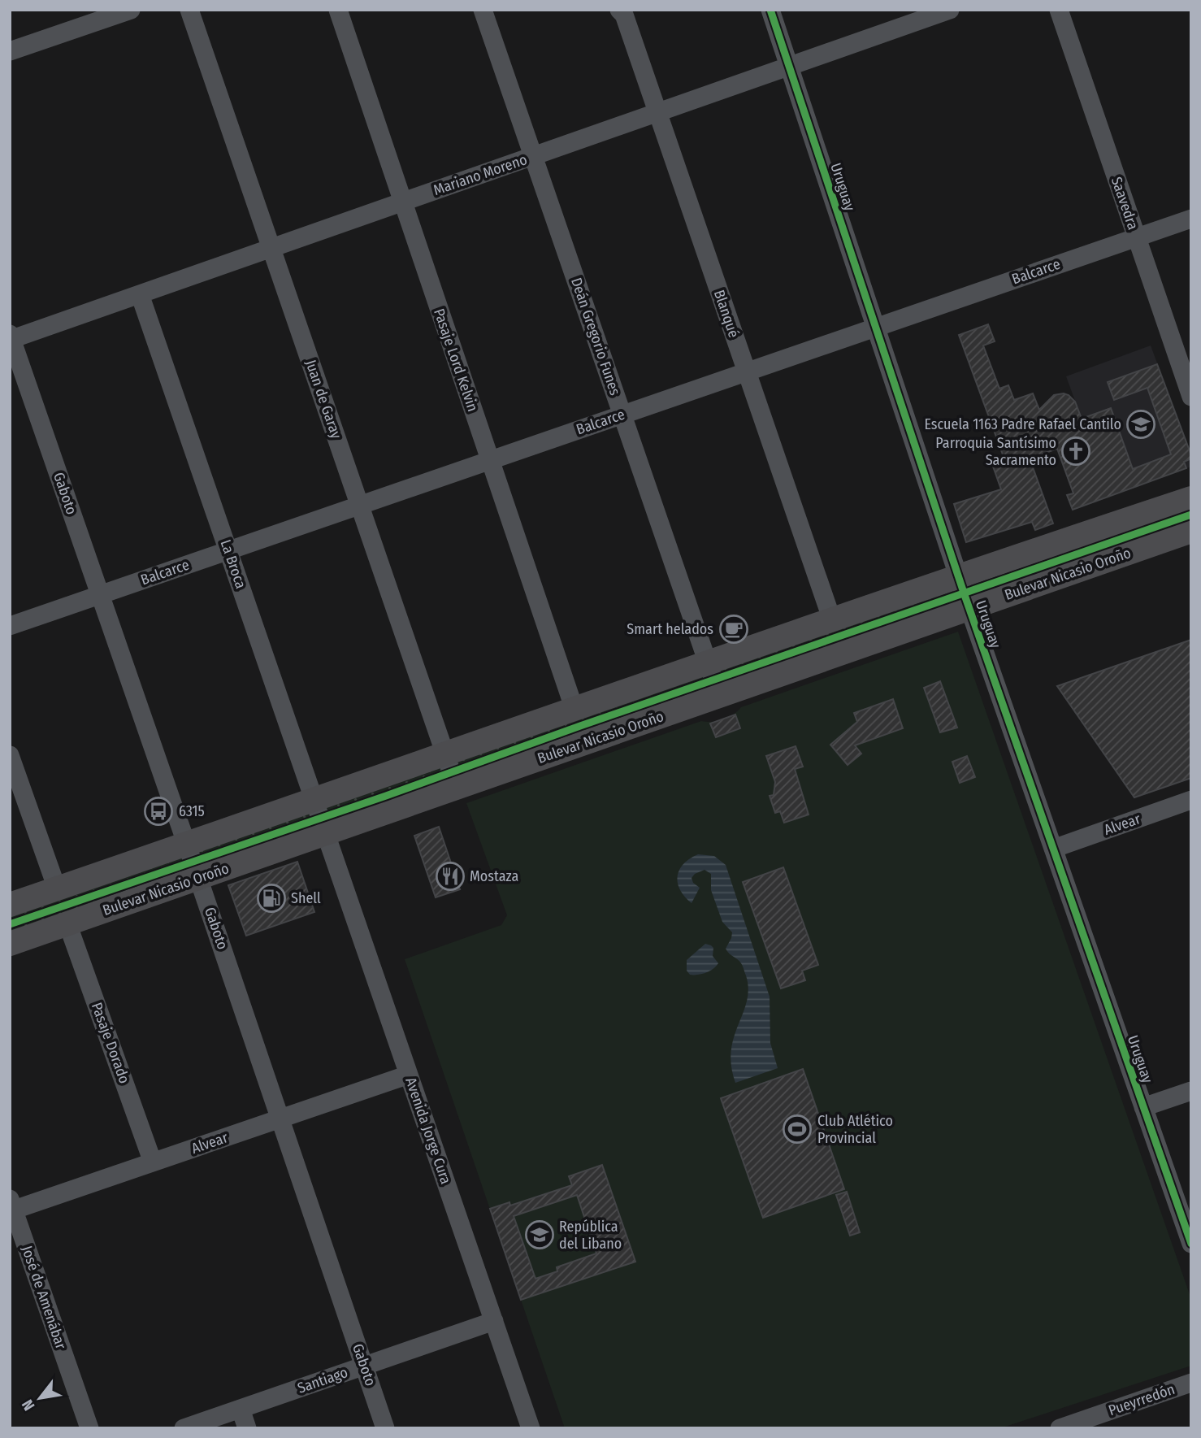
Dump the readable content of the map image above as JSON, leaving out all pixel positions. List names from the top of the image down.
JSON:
{
  "streets": {
    "main road": ["Bulevar Nicasio Oroño"],
    "street": [
      "Mariano Moreno",
      "Uruguay",
      "Saavedra",
      "Balcarce",
      "Blanqué",
      "Deán Gregorio Funes",
      "Pasaje Lord Kelvin",
      "Juan de Garay",
      "Gaboto",
      "La Broca",
      "Alvear",
      "Pasaje Dorado",
      "Avenida Jorge Cura",
      "José de Amenábar",
      "Santiago",
      "Pueyrredón"
    ]
  },
  "crossings": [
    ["Mariano Moreno", "Uruguay"],
    ["Mariano Moreno", "Blanqué"],
    ["Mariano Moreno", "Deán Gregorio Funes"],
    ["Mariano Moreno", "Pasaje Lord Kelvin"],
    ["Mariano Moreno", "Juan de Garay"],
    ["Mariano Moreno", "Gaboto"],
    ["Mariano Moreno", "La Broca"],
    ["Uruguay", "Balcarce"],
    ["Uruguay", "Bulevar Nicasio Oroño"],
    ["Uruguay", "Alvear"],
    ["Saavedra", "Balcarce"],
    ["Balcarce", "Blanqué"],
    ["Balcarce", "Deán Gregorio Funes"],
    ["Balcarce", "Pasaje Lord Kelvin"],
    ["Balcarce", "Juan de Garay"],
    ["Balcarce", "Gaboto"],
    ["Balcarce", "La Broca"],
    ["Deán Gregorio Funes", "Bulevar Nicasio Oroño"],
    ["Juan de Garay", "Bulevar Nicasio Oroño"],
    ["Gaboto", "Bulevar Nicasio Oroño"],
    ["Gaboto", "Alvear"],
    ["Gaboto", "Santiago"],
    ["La Broca", "Bulevar Nicasio Oroño"],
    ["La Broca", "Avenida Jorge Cura"],
    ["Bulevar Nicasio Oroño", "Pasaje Dorado"],
    ["Bulevar Nicasio Oroño", "Avenida Jorge Cura"],
    ["Alvear", "Pasaje Dorado"],
    ["Alvear", "Avenida Jorge Cura"],
    ["Alvear", "José de Amenábar"],
    ["Avenida Jorge Cura", "Santiago"]
  ],
  "places": {
    "school or university": ["Escuela 1163 Padre Rafael Cantilo", "República del Libano"],
    "church": ["Parroquia Santísimo Sacramento"],
    "cafe": ["Smart helados"],
    "bus stop": ["6315"],
    "restaurant": ["Mostaza"],
    "fuel station": ["Shell"],
    "sports": ["Club Atlético Provincial"]
  },
  "north": "bottom left"
}
